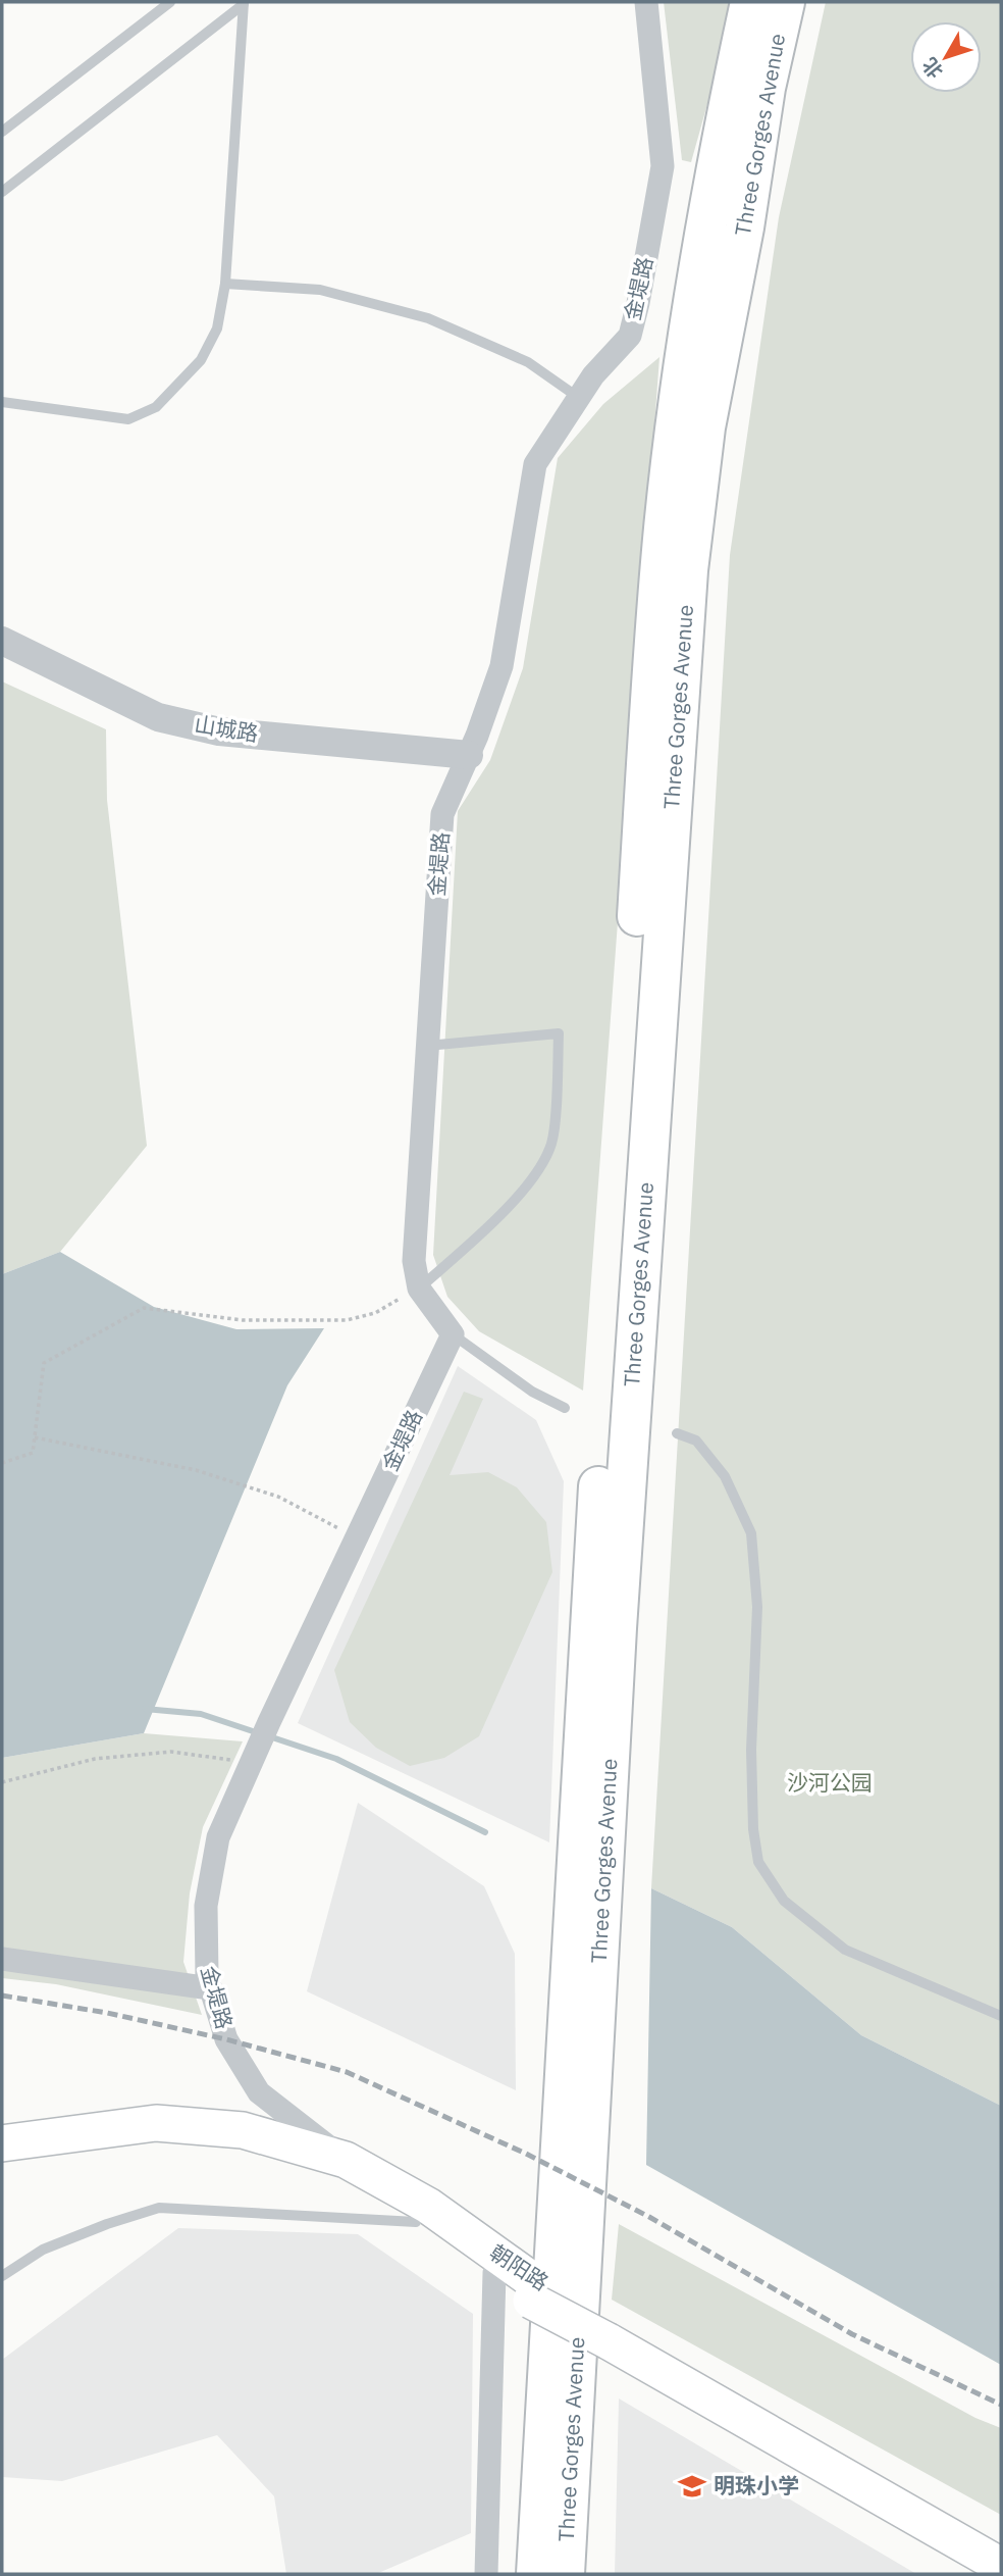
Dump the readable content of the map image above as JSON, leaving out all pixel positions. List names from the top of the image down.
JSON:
{
  "streets": {
    "highway": ["Three Gorges Avenue"],
    "main road": ["朝阳路"],
    "street": ["金堤路", "山城路"]
  },
  "crossings": [
    ["金堤路", "山城路"],
    ["金堤路", "朝阳路"]
  ],
  "parks": ["沙河公园"],
  "places": {
    "school or university": ["明珠小学"]
  },
  "north": "bottom left"
}
